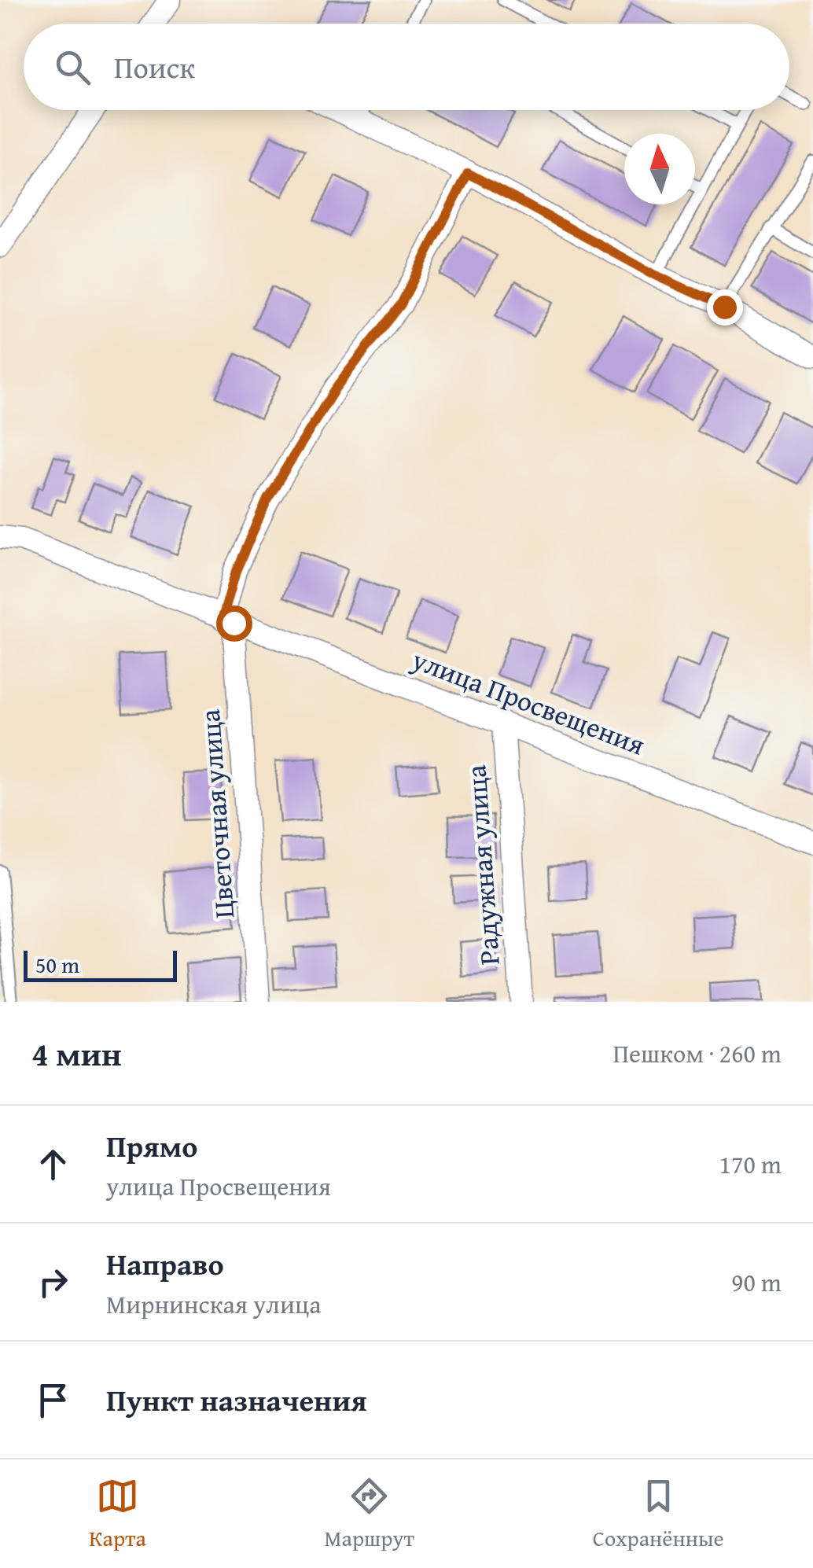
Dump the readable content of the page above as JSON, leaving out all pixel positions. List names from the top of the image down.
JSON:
{
  "streets": {
    "street": ["улица Просвещения", "Цветочная улица", "Радужная улица"]
  },
  "crossings": [
    ["улица Просвещения", "Цветочная улица"],
    ["улица Просвещения", "Радужная улица"]
  ],
  "scale_bar": "50 m",
  "north": "top",
  "page": {
    "search": "Поиск",
    "scale": "50 m",
    "heading": ["4 мин", "Пешком · 260 m"],
    "list": [
      ["Прямо", "улица Просвещения", "170 m"],
      ["Направо", "Мирнинская улица", "90 m"],
      "Пункт назначения"
    ],
    "nav": ["Карта", "Маршрут", "Сохранённые"]
  }
}
